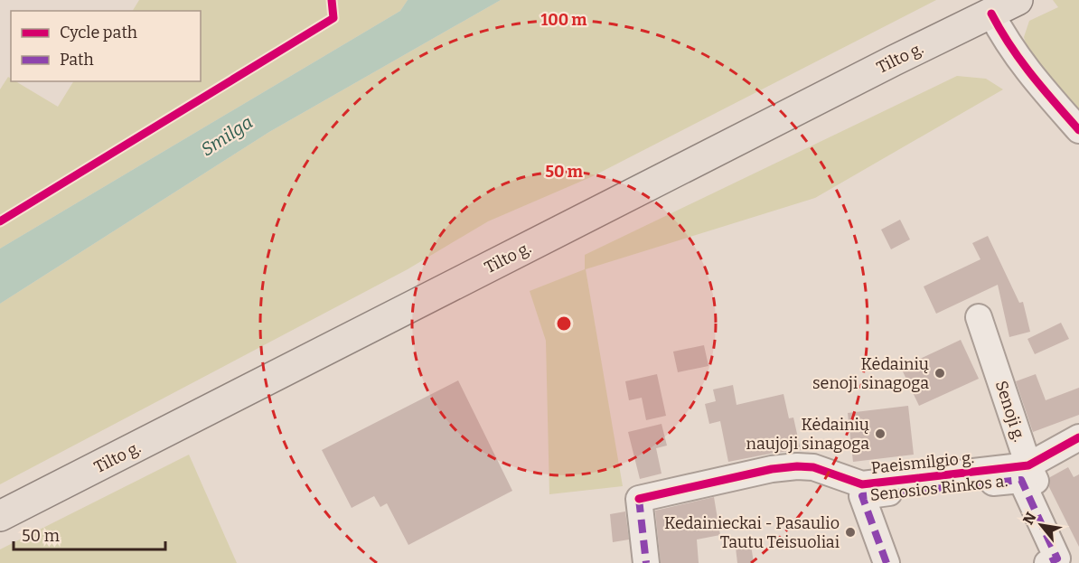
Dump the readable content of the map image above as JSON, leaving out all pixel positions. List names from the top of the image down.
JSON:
{
  "streets": {
    "main road": ["Tilto g."],
    "street": ["Senoji g.", "Paeismilgio g.", "Senosios Rinkos a."]
  },
  "crossings": [
    ["Senoji g.", "Paeismilgio g."]
  ],
  "water": ["Smilga"],
  "places": ["Kėdainių senoji sinagoga", "Kėdainių naujoji sinagoga", "Kedainieckai - Pasaulio Tautu Teisuoliai"],
  "legend": ["Cycle path", "Path"],
  "scale_bar": "50 m",
  "north": "top left",
  "rings": ["100 m", "50 m"]
}
